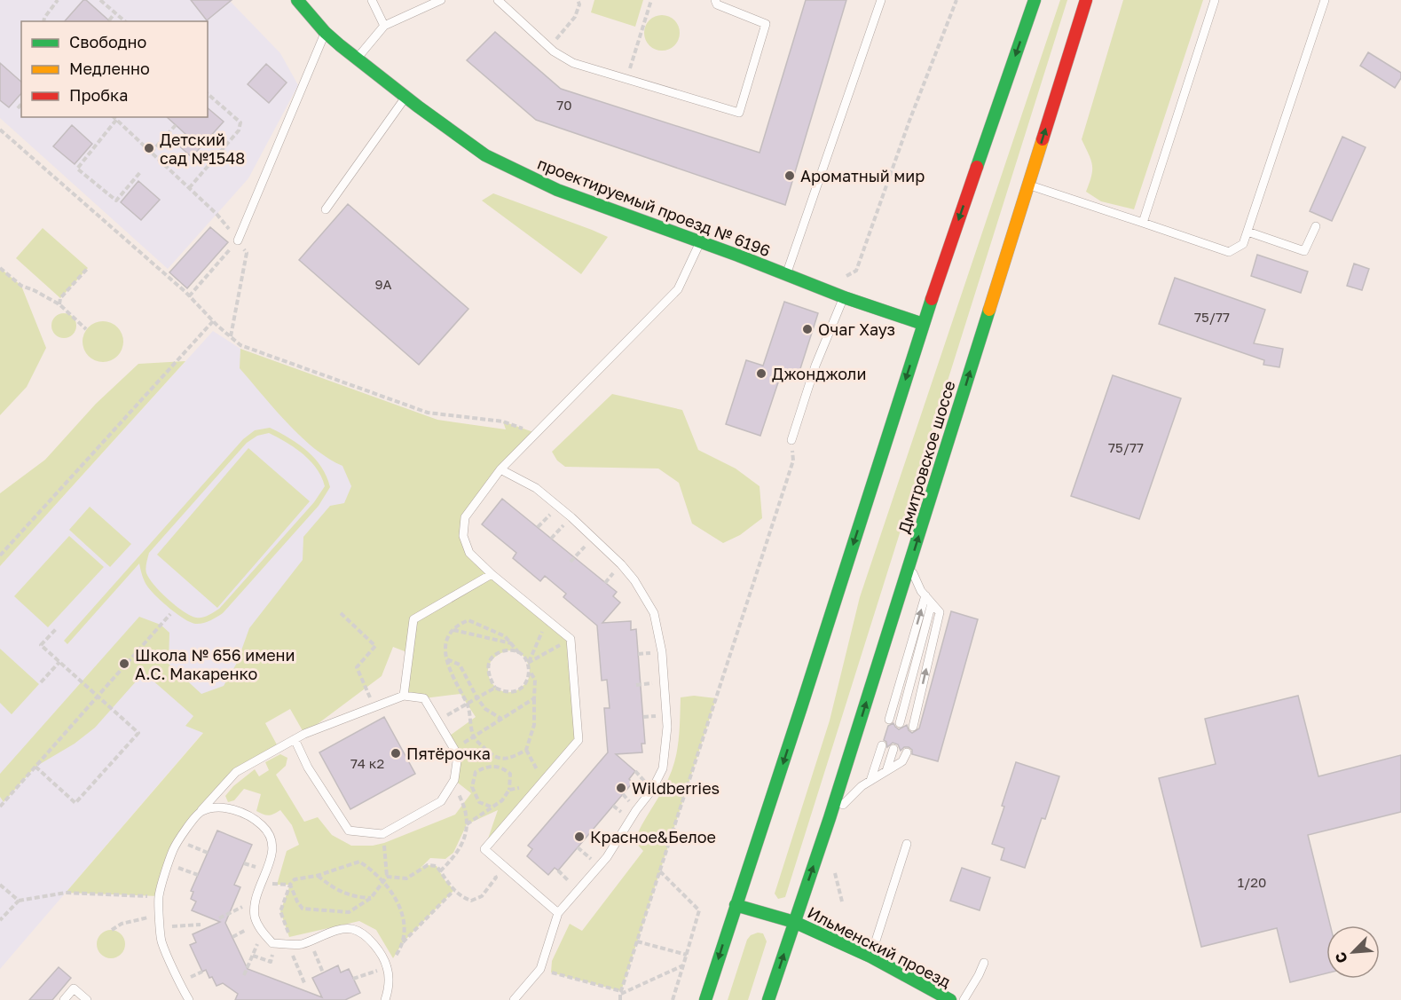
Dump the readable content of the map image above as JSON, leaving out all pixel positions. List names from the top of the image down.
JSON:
{
  "streets": {
    "main road": ["проектируемый проезд № 6196", "Дмитровское шоссе", "Ильменский проезд"]
  },
  "crossings": [
    ["Дмитровское шоссе", "Ильменский проезд"]
  ],
  "places": [
    "Детский сад №1548",
    "Ароматный мир",
    "Очаг Хауз",
    "Джонджоли",
    "Школа № 656 имени А.С. Макаренко",
    "Пятёрочка",
    "Wildberries",
    "Красное&Белое"
  ],
  "house_numbers": [
    "70",
    "9А",
    "75/77",
    "75/77",
    "74 к2",
    "1/20"
  ],
  "legend": ["Свободно", "Медленно", "Пробка"],
  "north": "bottom left"
}
